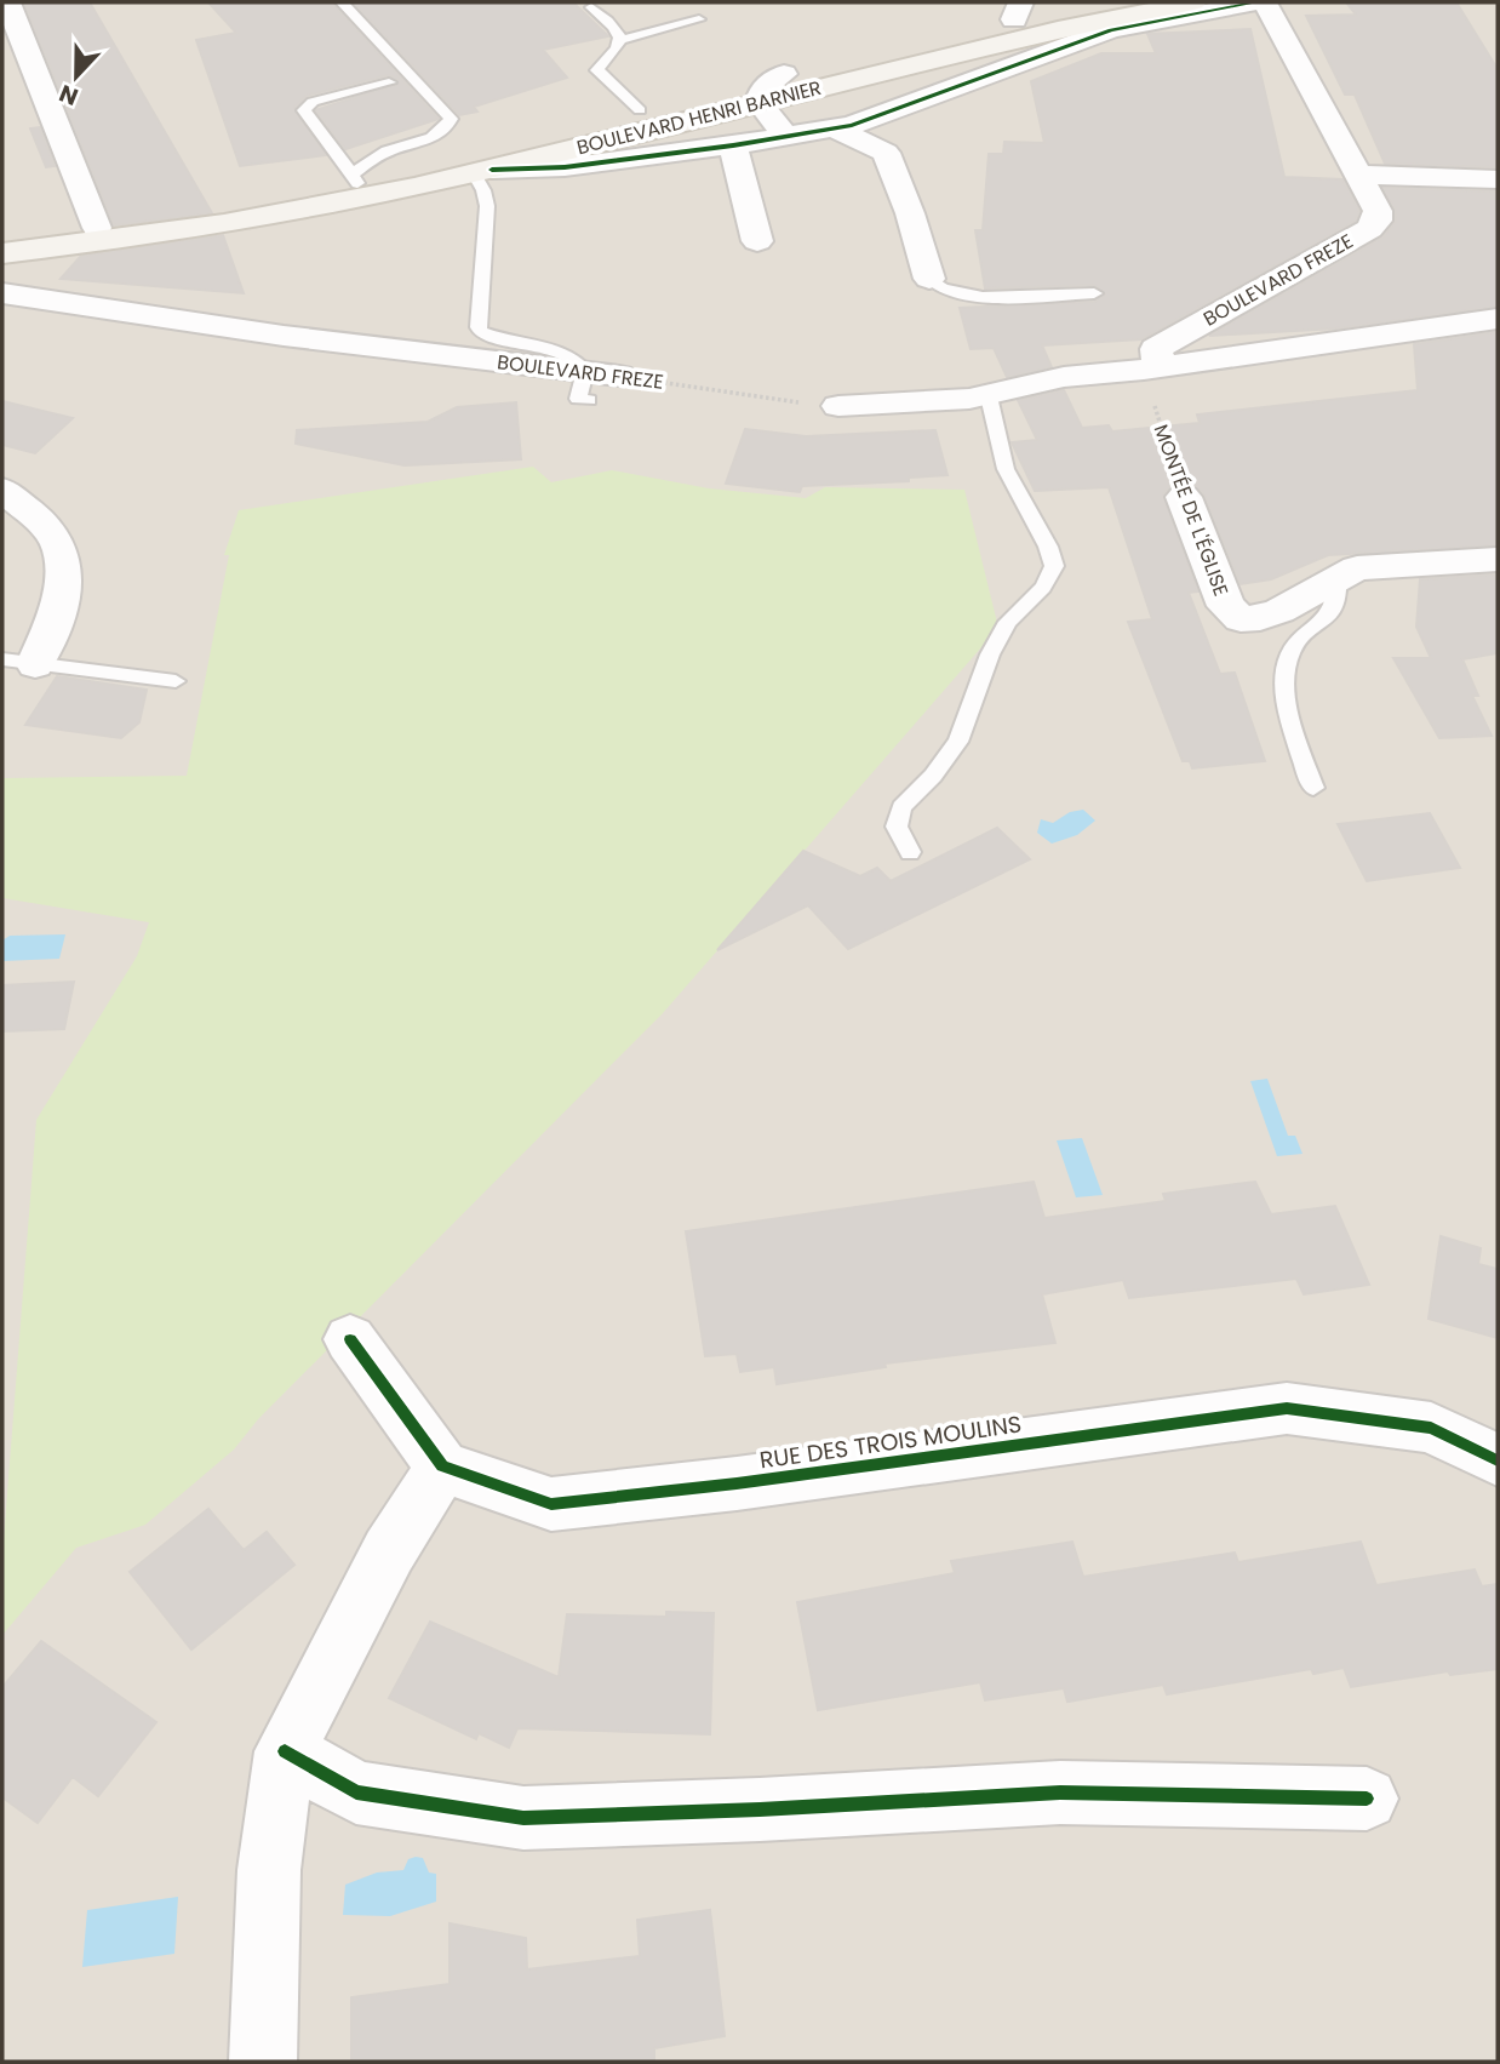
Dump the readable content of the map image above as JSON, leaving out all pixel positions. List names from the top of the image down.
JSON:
{
  "streets": {
    "main road": ["BOULEVARD HENRI BARNIER"],
    "street": ["BOULEVARD FREZE", "MONTÉE DE L'ÉGLISE", "RUE DES TROIS MOULINS"]
  },
  "crossings": [
    ["BOULEVARD FREZE", "MONTÉE DE L'ÉGLISE"]
  ],
  "north": "bottom"
}
